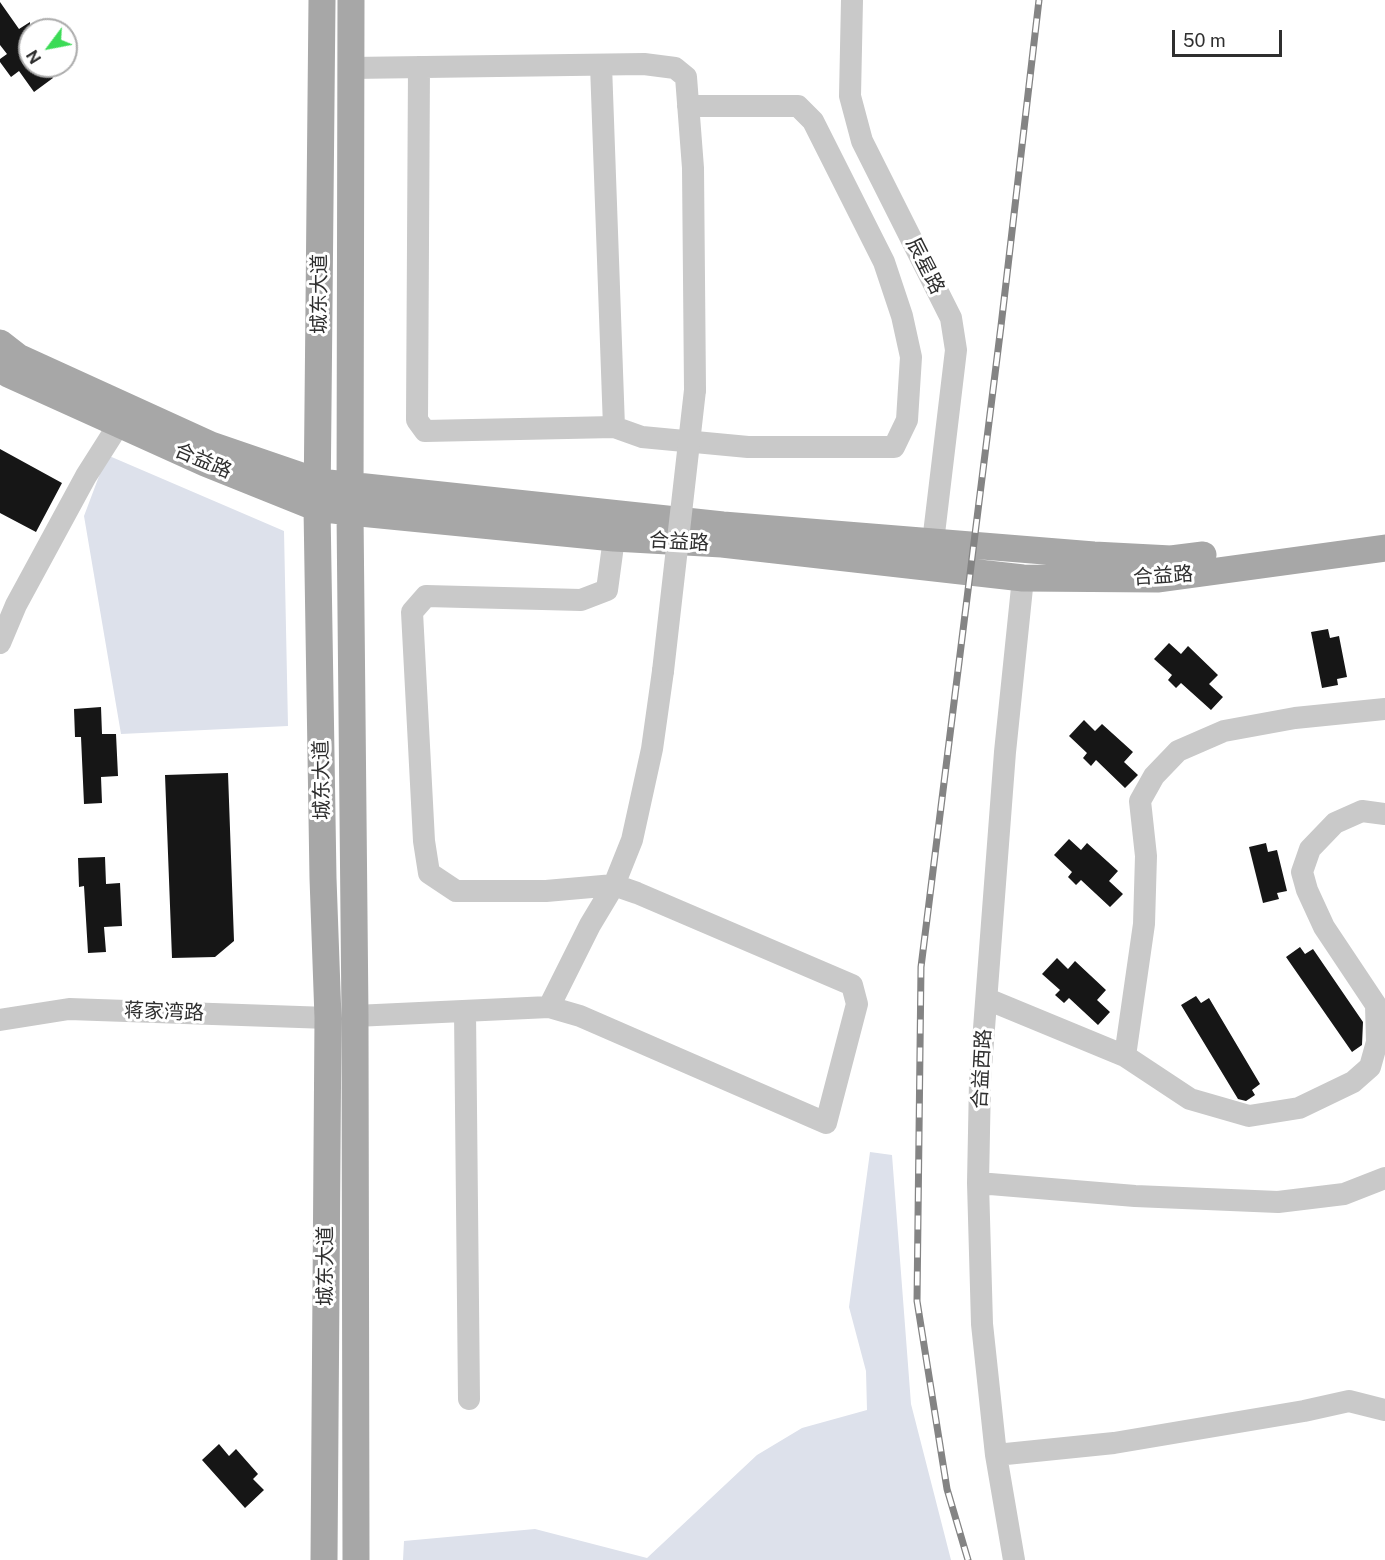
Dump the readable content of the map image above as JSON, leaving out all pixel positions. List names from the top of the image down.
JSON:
{
  "streets": {
    "main road": ["城东大道", "合益路"],
    "street": ["辰星路", "蒋家湾路", "合益西路"]
  },
  "crossings": [
    ["辰星路", "合益路"],
    ["城东大道", "合益路"],
    ["城东大道", "蒋家湾路"],
    ["合益路", "合益西路"]
  ],
  "scale_bar": "50 m",
  "north": "bottom left"
}
